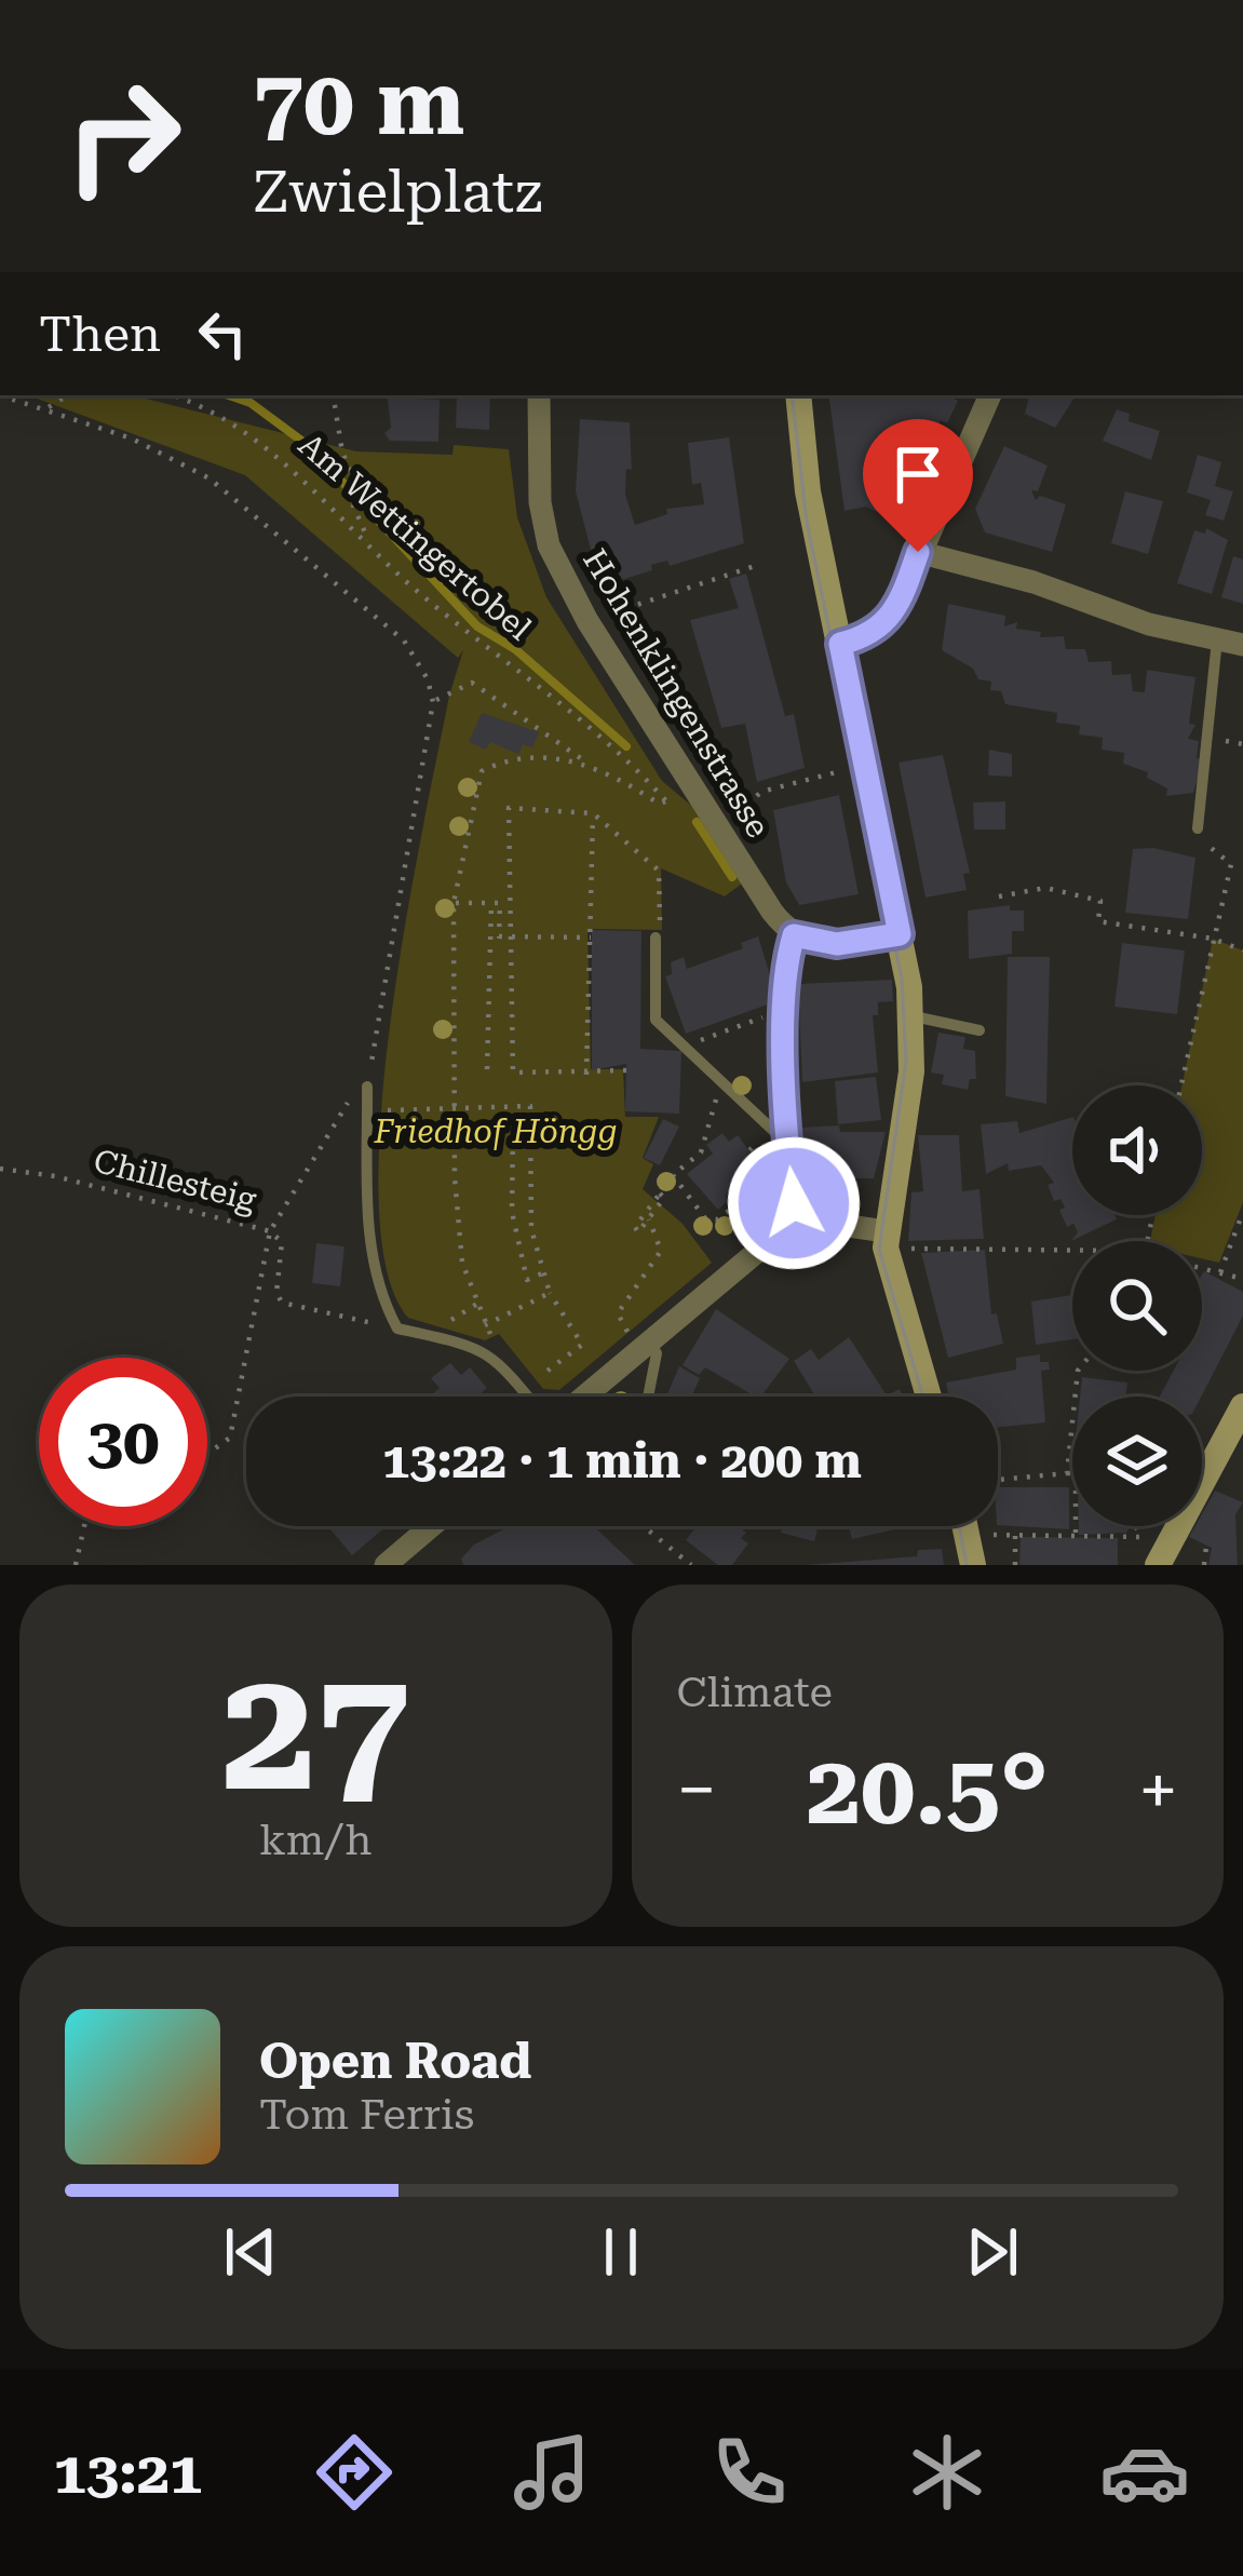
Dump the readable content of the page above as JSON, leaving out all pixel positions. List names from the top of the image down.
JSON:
{
  "streets": {
    "street": ["Hohenklingenstrasse"],
    "path": ["Am Wettingertobel", "Chillesteig"]
  },
  "parks": ["Friedhof Höngg"],
  "page": {
    "turn": ["70 m", "Zwielplatz"],
    "then": "Then",
    "limit": "30",
    "trip": "13:22 · 1 min · 200 m",
    "tile": [
      ["27", "km/h"],
      "Climate"
    ],
    "heat": ["−", "20.5°", "+"],
    "song": ["Open Road", "Tom Ferris"],
    "tabs": "13:21"
  }
}
